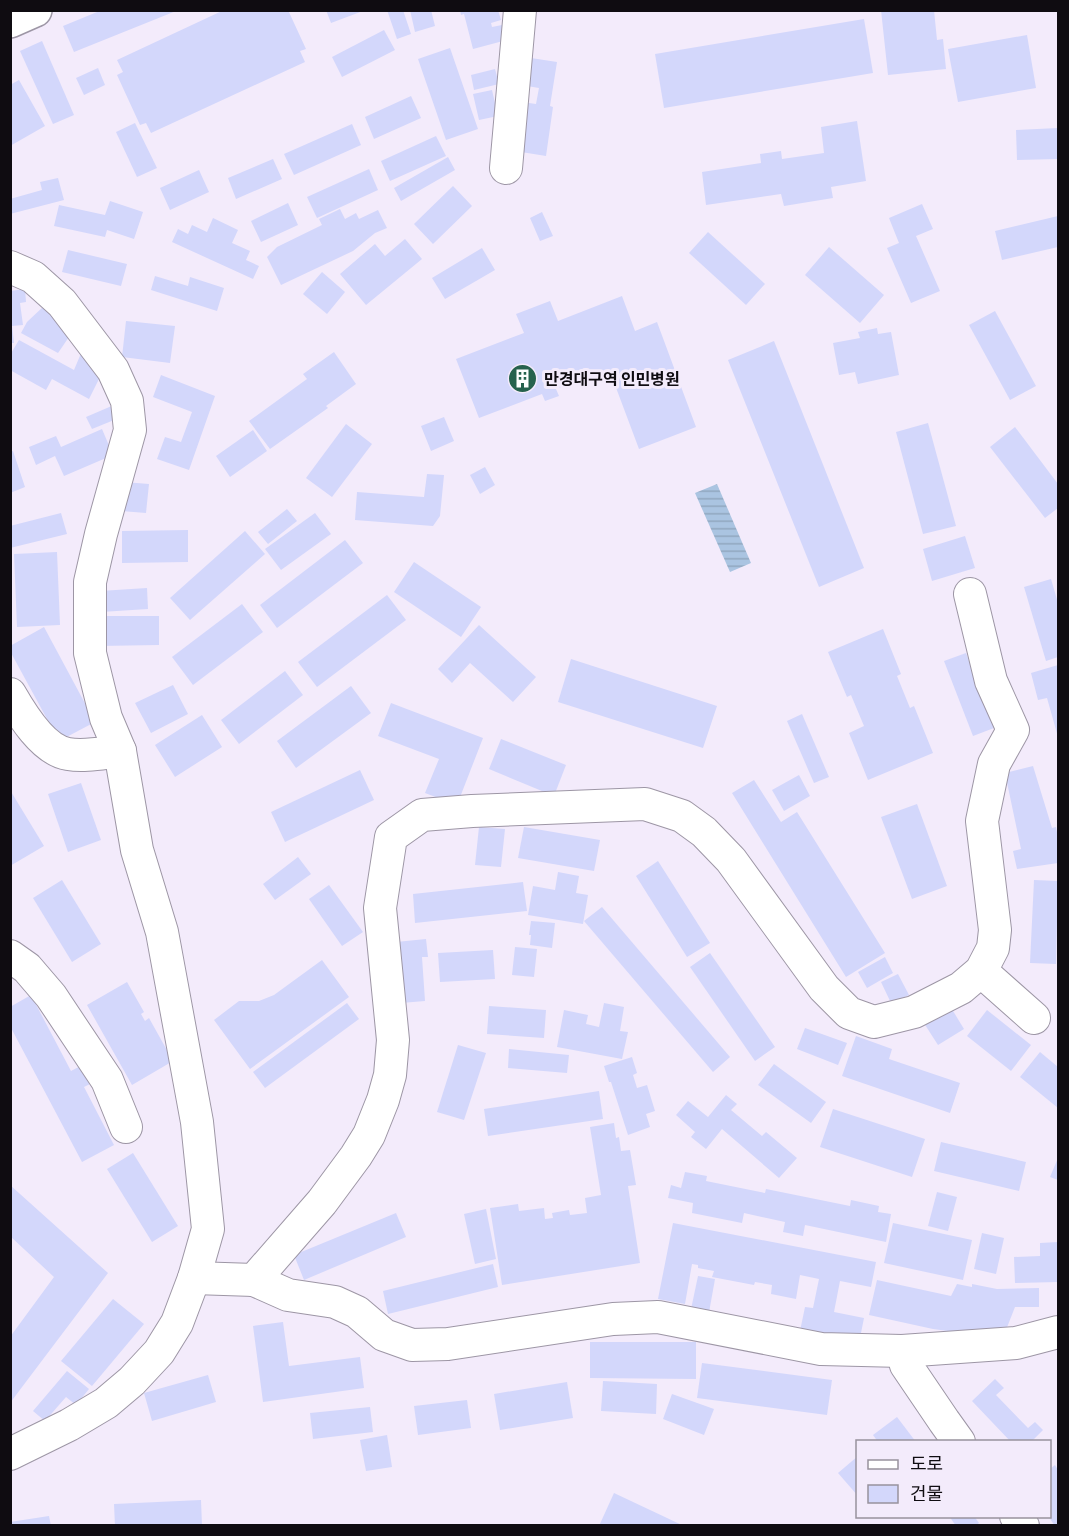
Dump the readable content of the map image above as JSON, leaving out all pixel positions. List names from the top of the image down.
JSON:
{
  "places": {
    "building": ["만경대구역 인민병원"]
  },
  "legend": ["도로", "건물"]
}
